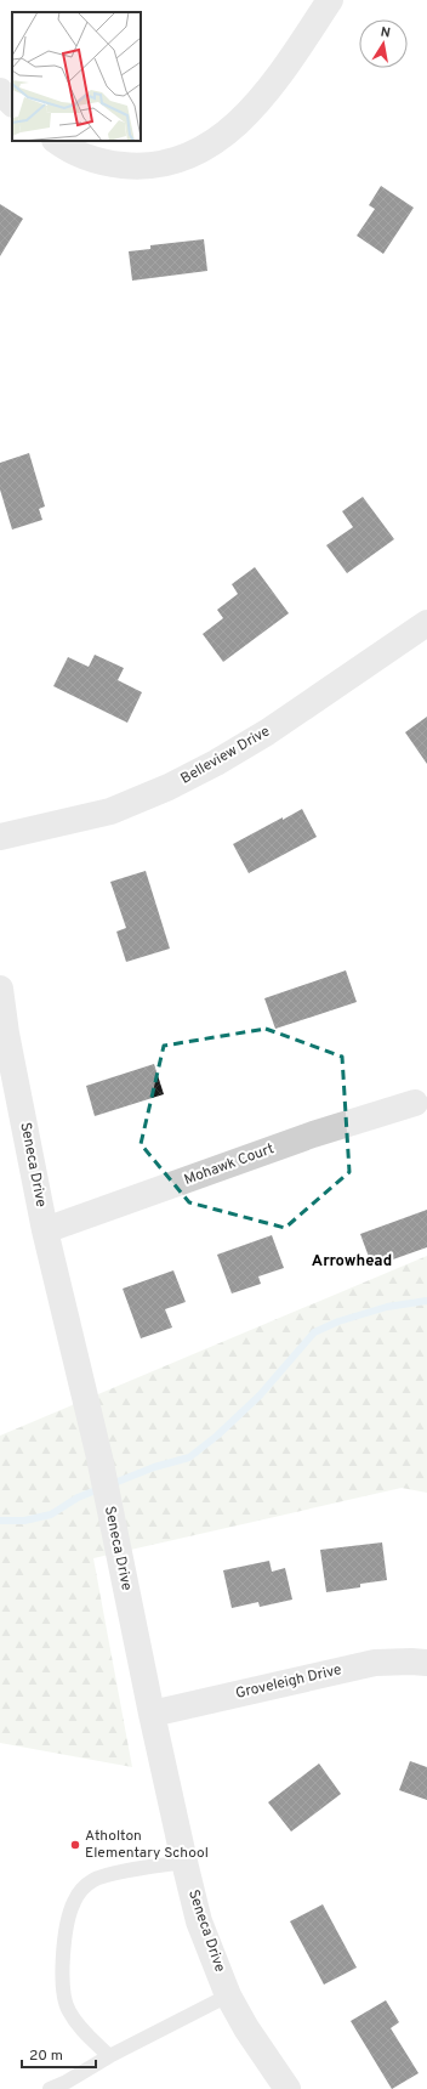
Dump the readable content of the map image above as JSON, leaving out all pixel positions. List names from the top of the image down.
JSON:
{
  "streets": {
    "street": [
      "Belleview Drive",
      "Seneca Drive",
      "Mohawk Court",
      "Groveleigh Drive"
    ]
  },
  "crossings": [
    ["Seneca Drive", "Mohawk Court"],
    ["Seneca Drive", "Groveleigh Drive"]
  ],
  "districts": ["Arrowhead"],
  "places": ["Atholton Elementary School"],
  "scale_bar": "20 m",
  "north": "top"
}
